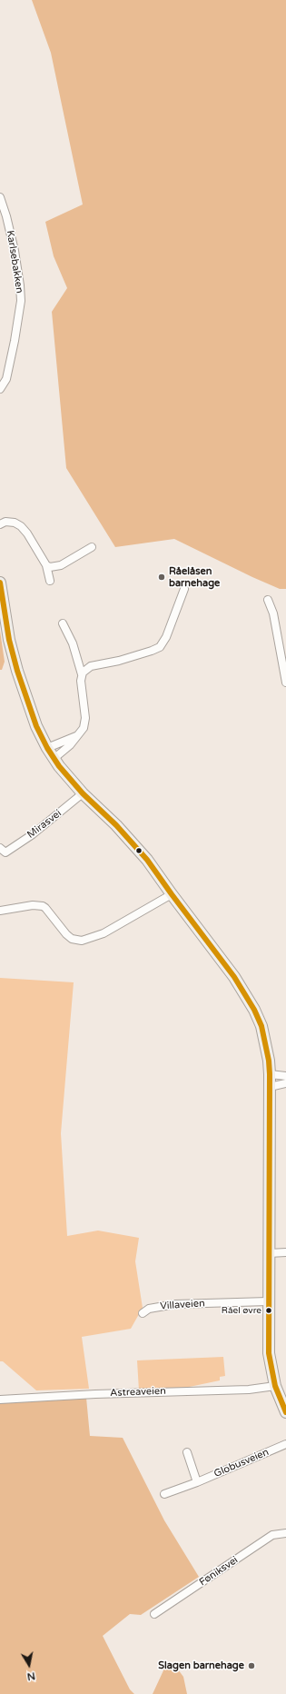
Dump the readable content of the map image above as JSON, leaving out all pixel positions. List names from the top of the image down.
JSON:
{
  "streets": {
    "street": [
      "Karlsebakken",
      "Mirasvei",
      "Villaveien",
      "Astreaveien",
      "Globusveien",
      "Føniksvei"
    ]
  },
  "places": ["Råelåsen barnehage", "Råel øvre", "Slagen barnehage"],
  "north": "bottom"
}
